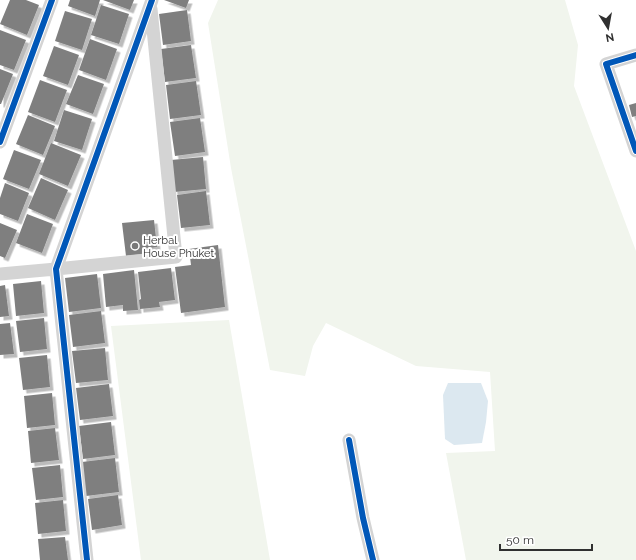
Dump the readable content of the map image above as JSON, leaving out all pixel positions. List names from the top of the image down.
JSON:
{
  "places": ["Herbal House Phuket"],
  "scale_bar": "50 m",
  "north": "bottom"
}
